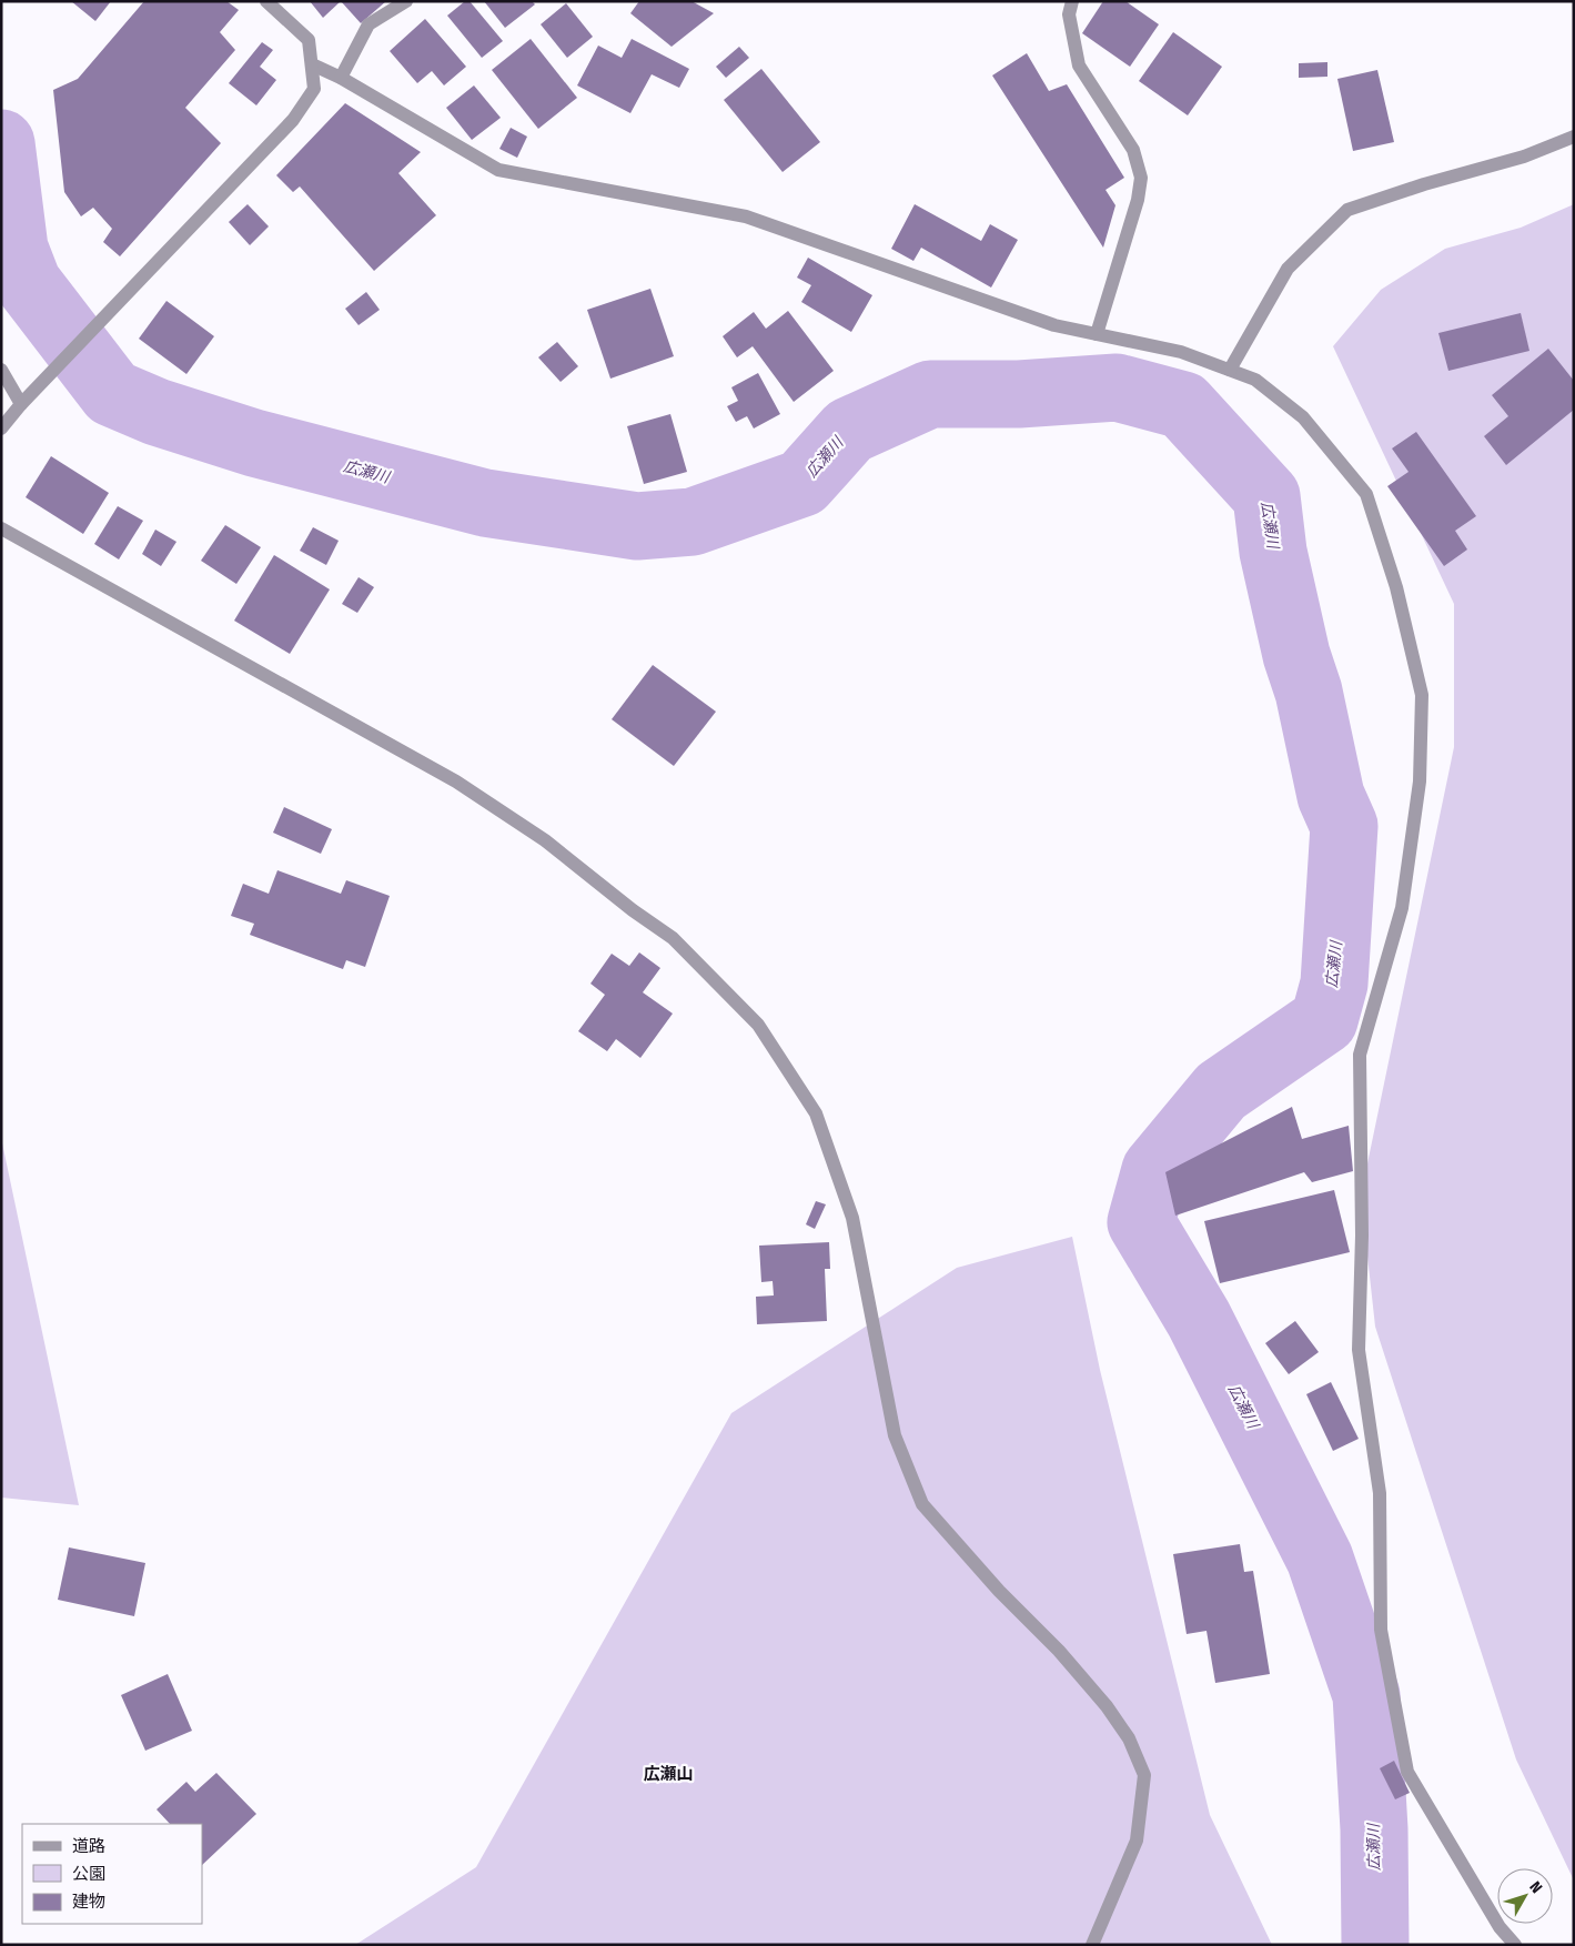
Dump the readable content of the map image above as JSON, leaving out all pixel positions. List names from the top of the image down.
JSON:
{
  "districts": ["広瀬山"],
  "water": ["広瀬川"],
  "legend": ["道路", "公園", "建物"],
  "north": "top right"
}
